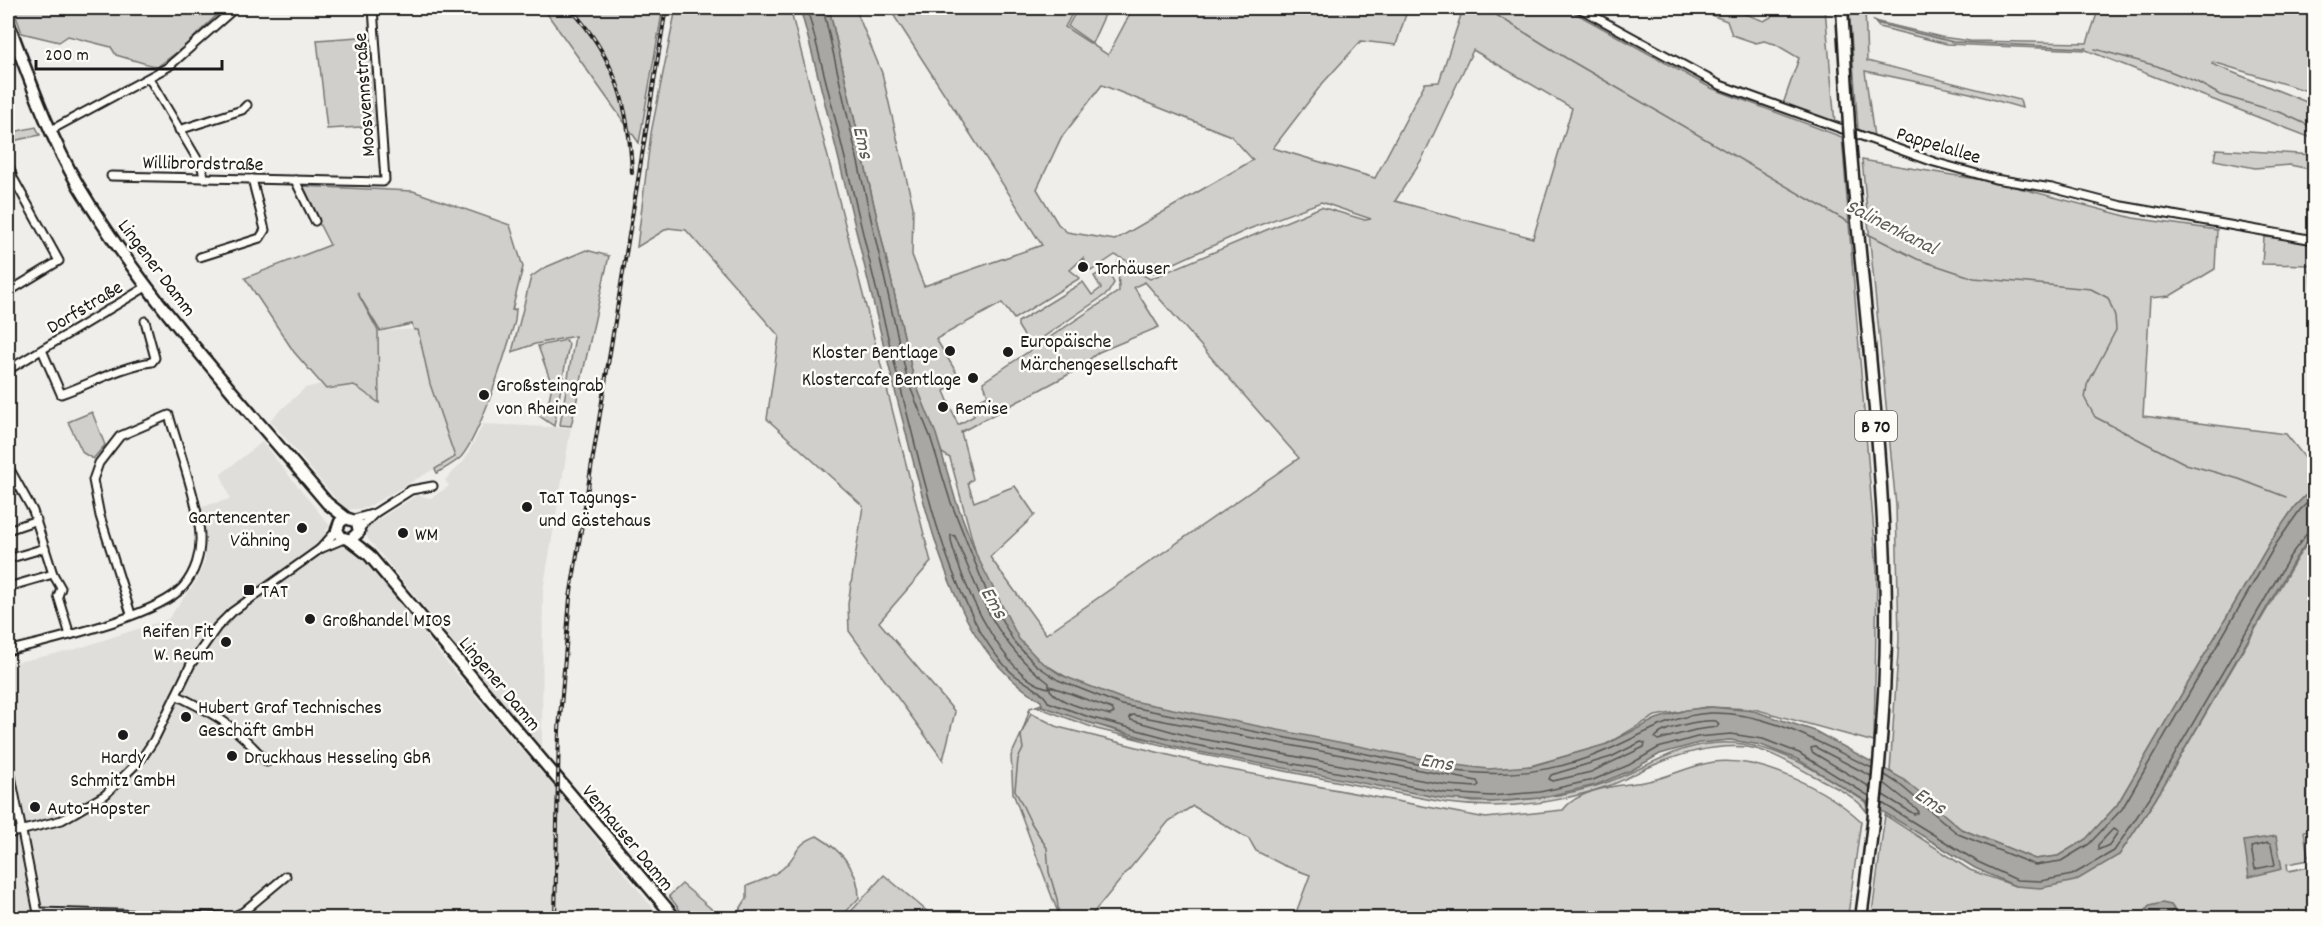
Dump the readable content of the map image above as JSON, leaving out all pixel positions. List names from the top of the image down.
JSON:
{
  "streets": {
    "main road": ["Lingener Damm", "B 70", "Venhauser Damm"],
    "street": [
      "Moosvennstraße",
      "Pappelallee",
      "Willibrordstraße",
      "Dorfstraße"
    ]
  },
  "crossings": [
    ["Moosvennstraße", "Willibrordstraße"],
    ["Lingener Damm", "Dorfstraße"],
    ["Lingener Damm", "Venhauser Damm"]
  ],
  "water": ["Ems", "Salinenkanal"],
  "places": {
    "other": [
      "Torhäuser",
      "Kloster Bentlage",
      "Europäische Märchengesellschaft",
      "Klostercafe Bentlage",
      "Großsteingrab von Rheine",
      "Remise",
      "TaT Tagungs- und Gästehaus",
      "Gartencenter Vähning",
      "WM",
      "Großhandel MIOS",
      "Reifen Fit W. Reum",
      "Hubert Graf Technisches Geschäft GmbH",
      "Hardy Schmitz GmbH",
      "Druckhaus Hesseling GbR",
      "Auto-Hopster"
    ],
    "transit": ["TAT"]
  },
  "scale_bar": "200 m"
}
